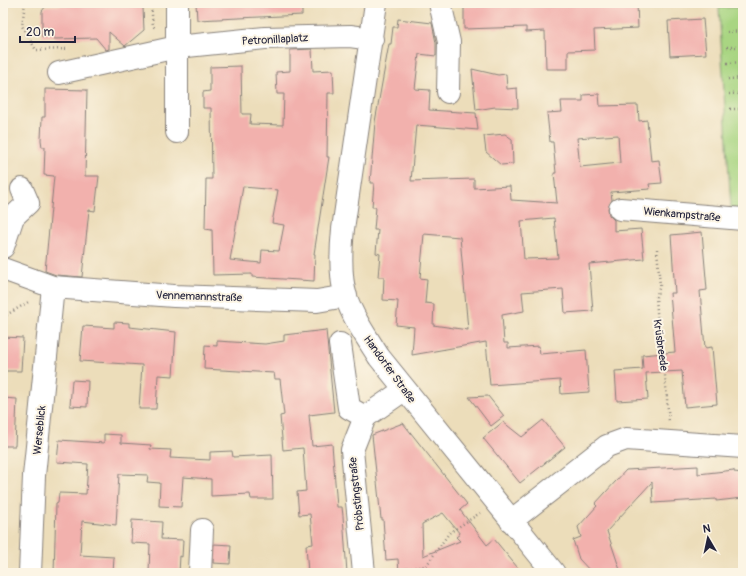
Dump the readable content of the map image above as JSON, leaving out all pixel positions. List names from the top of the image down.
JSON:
{
  "streets": {
    "street": [
      "Petronillaplatz",
      "Wienkampstraße",
      "Vennemannstraße",
      "Handorfer Straße",
      "Werseblick",
      "Pröbstingstraße"
    ],
    "path": ["Krüsbreede"]
  },
  "crossings": [
    ["Petronillaplatz", "Handorfer Straße"],
    ["Vennemannstraße", "Handorfer Straße"],
    ["Vennemannstraße", "Werseblick"]
  ],
  "scale_bar": "20 m",
  "north": "top"
}
